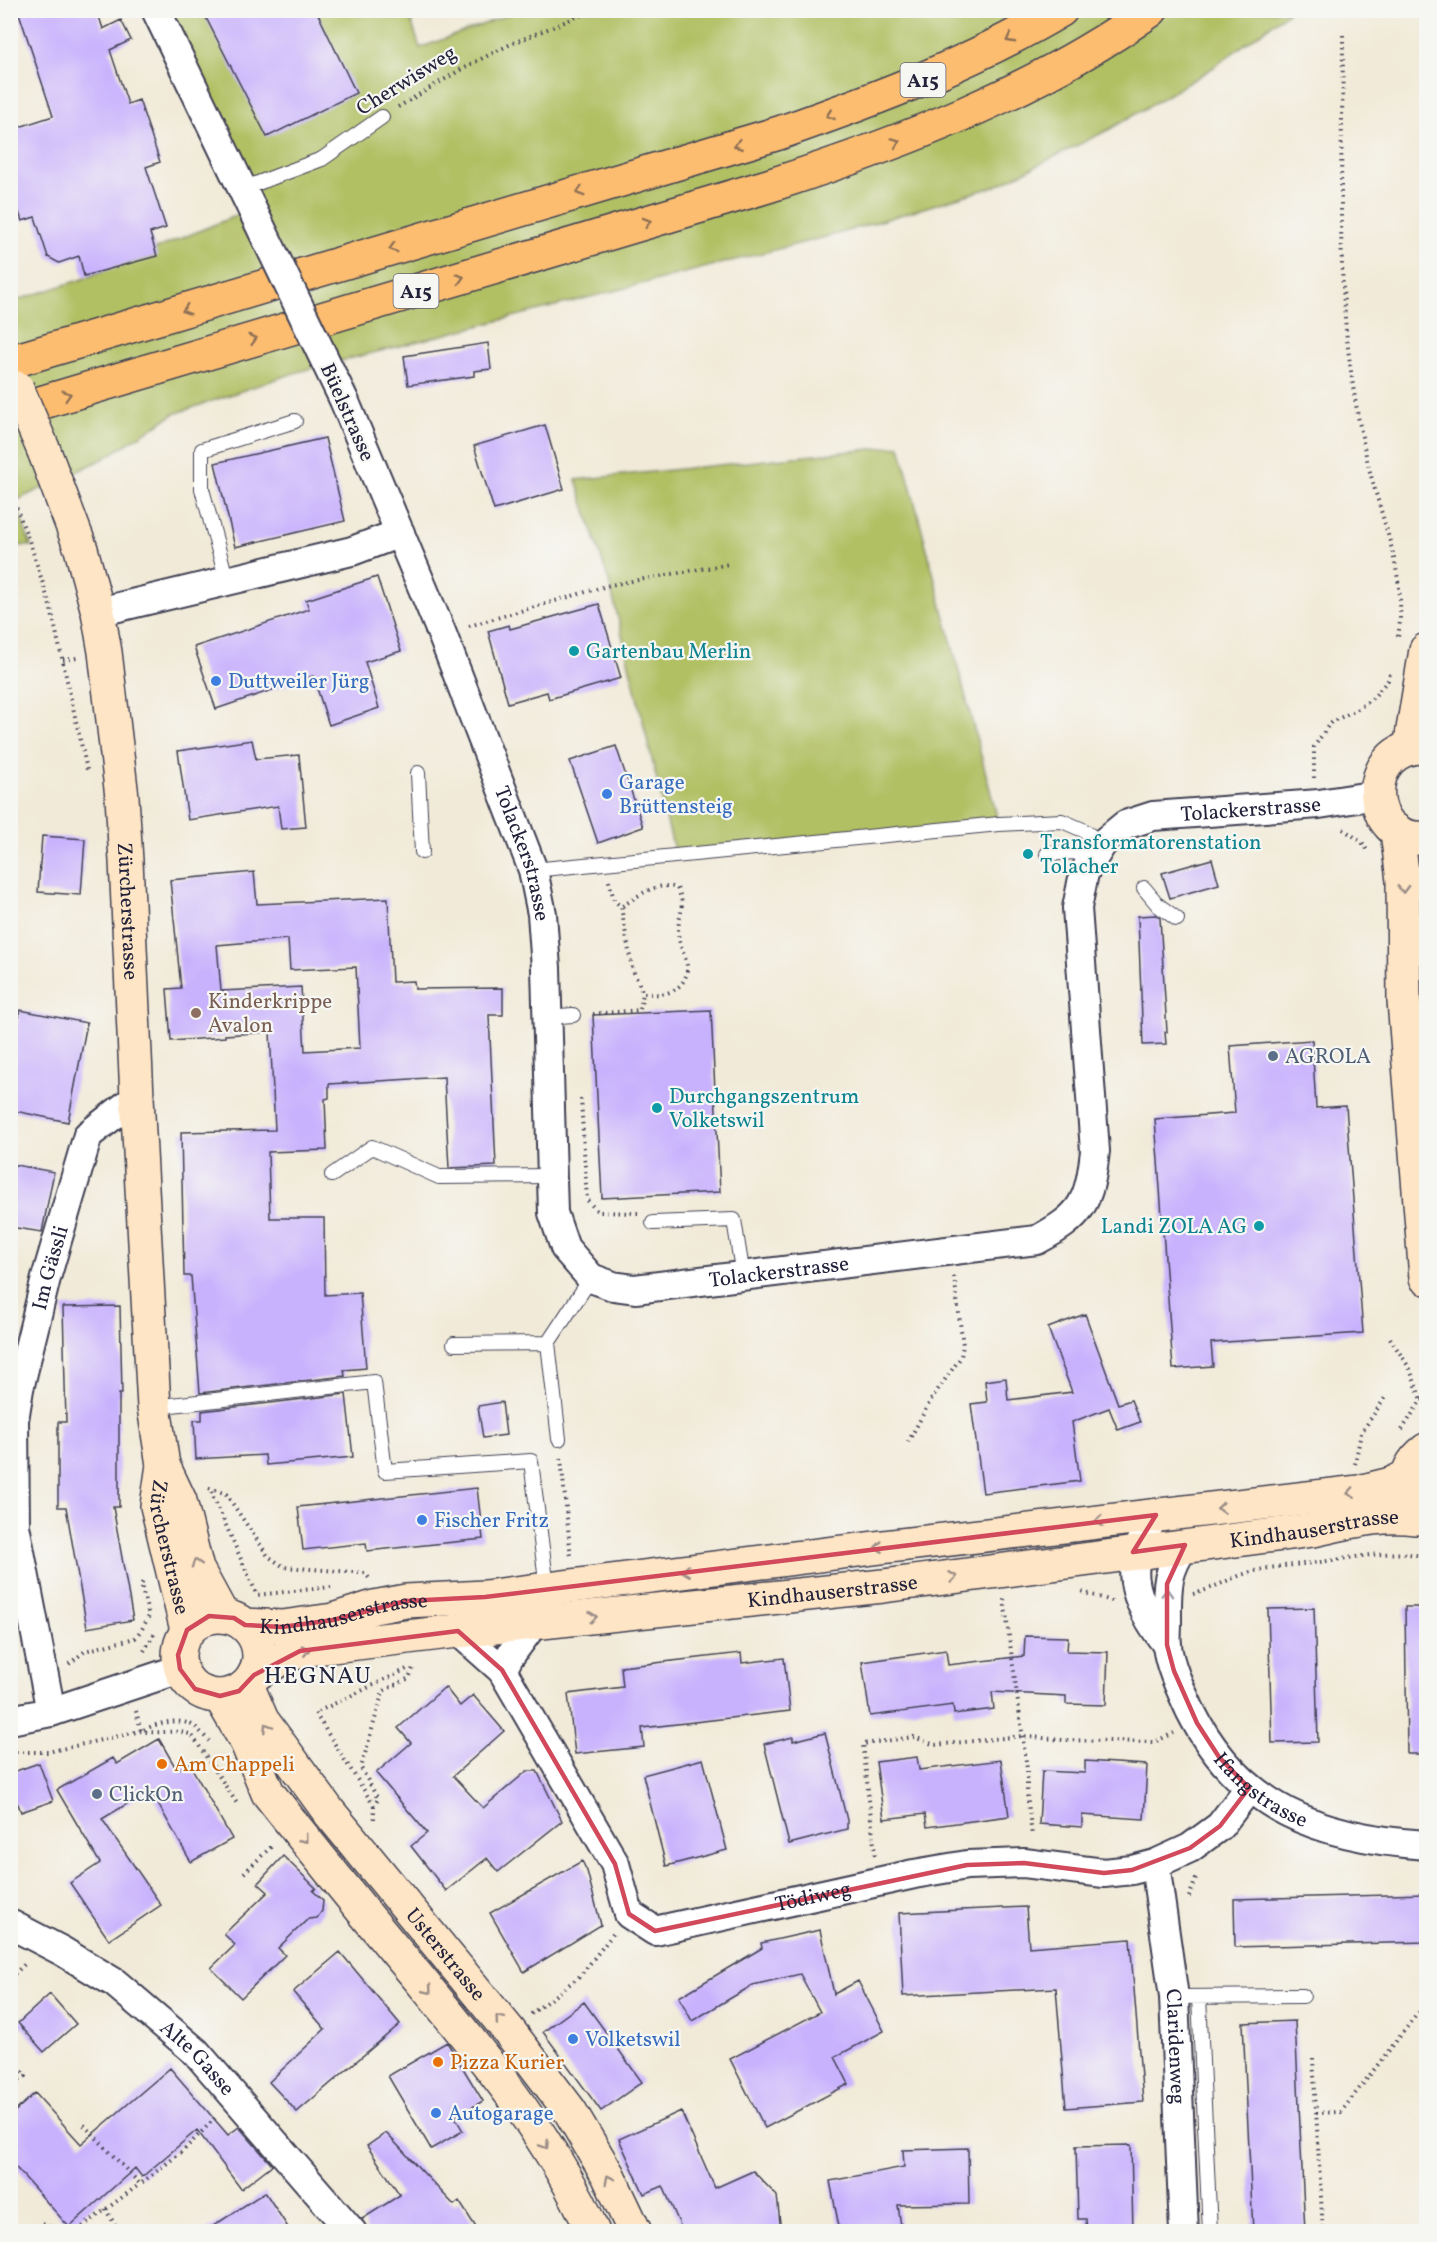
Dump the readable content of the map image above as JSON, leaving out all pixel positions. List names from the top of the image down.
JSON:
{
  "streets": {
    "highway": ["A15"],
    "main road": ["Zürcherstrasse", "Kindhauserstrasse", "Usterstrasse"],
    "street": [
      "Büelstrasse",
      "Tolackerstrasse",
      "Im Gässli",
      "Ifangstrasse",
      "Tödiweg",
      "Claridenweg",
      "Alte Gasse"
    ],
    "lane": ["Cherwisweg"]
  },
  "crossings": [
    ["Cherwisweg", "Büelstrasse"],
    ["Büelstrasse", "Tolackerstrasse"],
    ["Zürcherstrasse", "Im Gässli"],
    ["Zürcherstrasse", "Kindhauserstrasse"],
    ["Zürcherstrasse", "Usterstrasse"],
    ["Kindhauserstrasse", "Ifangstrasse"],
    ["Kindhauserstrasse", "Usterstrasse"],
    ["Ifangstrasse", "Tödiweg"],
    ["Tödiweg", "Claridenweg"]
  ],
  "districts": ["HEGNAU"],
  "places": [
    "Gartenbau Merlin",
    "Duttweiler Jürg",
    "Garage Brüttensteig",
    "Transformatorenstation Tolacher",
    "Kinderkrippe Avalon",
    "AGROLA",
    "Durchgangszentrum Volketswil",
    "Landi ZOLA AG",
    "Fischer Fritz",
    "Am Chappeli",
    "ClickOn",
    "Volketswil",
    "Pizza Kurier",
    "Autogarage"
  ]
}
